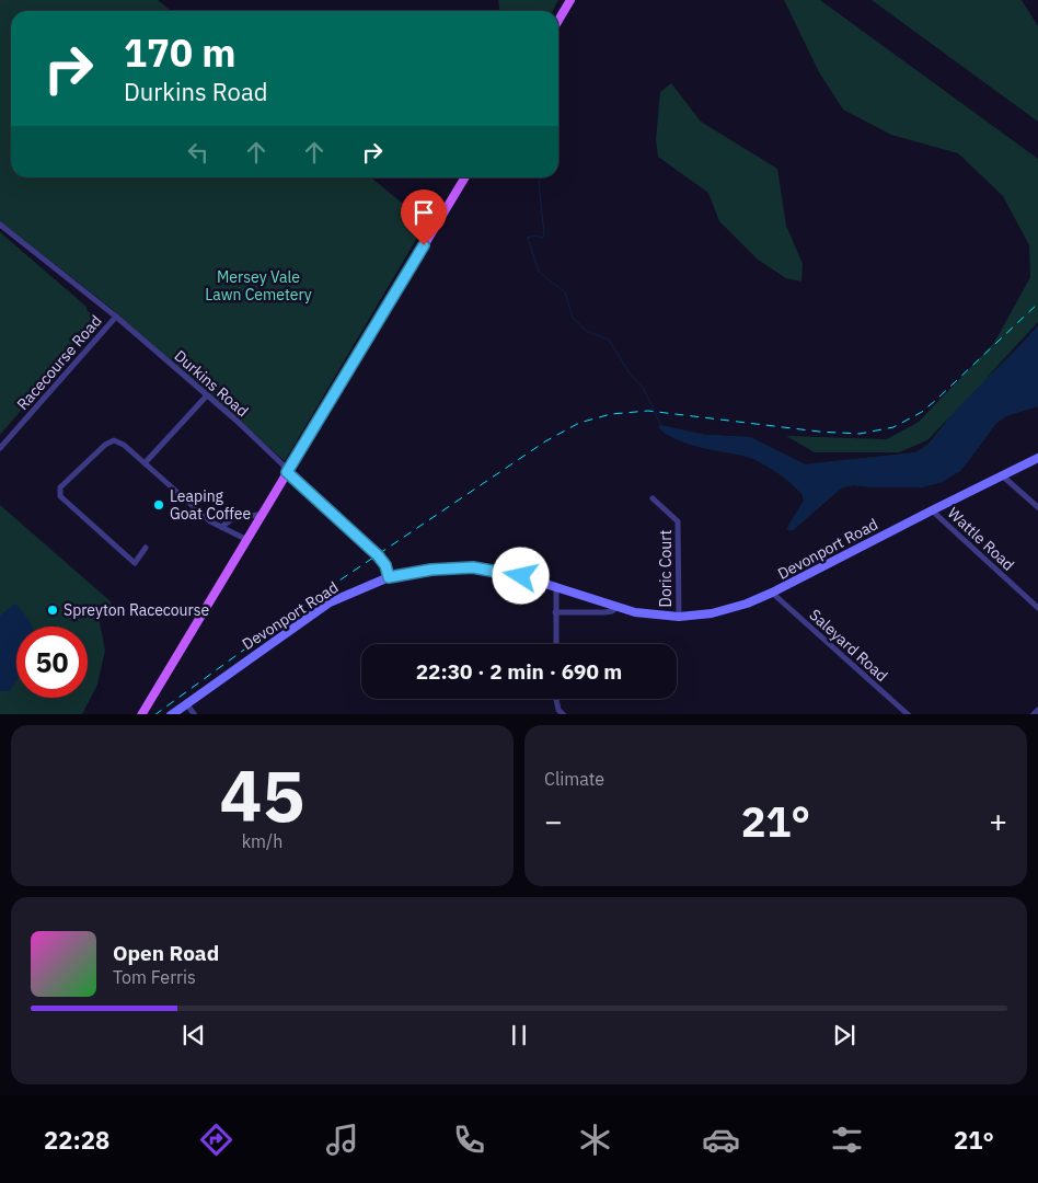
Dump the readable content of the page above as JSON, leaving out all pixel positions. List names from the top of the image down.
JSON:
{
  "streets": {
    "main road": ["Devonport Road"],
    "street": [
      "Racecourse Road",
      "Durkins Road",
      "Wattle Road",
      "Doric Court",
      "Saleyard Road"
    ]
  },
  "crossings": [
    ["Racecourse Road", "Durkins Road"],
    ["Durkins Road", "Devonport Road"],
    ["Wattle Road", "Devonport Road"],
    ["Devonport Road", "Doric Court"],
    ["Devonport Road", "Saleyard Road"]
  ],
  "parks": ["Mersey Vale Lawn Cemetery"],
  "places": ["Leaping Goat Coffee", "Spreyton Racecourse"],
  "page": {
    "turn": ["170 m", "Durkins Road"],
    "limit": "50",
    "trip": "22:30 · 2 min · 690 m",
    "tile": [
      ["45", "km/h"],
      "Climate"
    ],
    "heat": ["−", "21°", "+"],
    "song": ["Open Road", "Tom Ferris"],
    "tabs": ["22:28", "21°"]
  }
}
